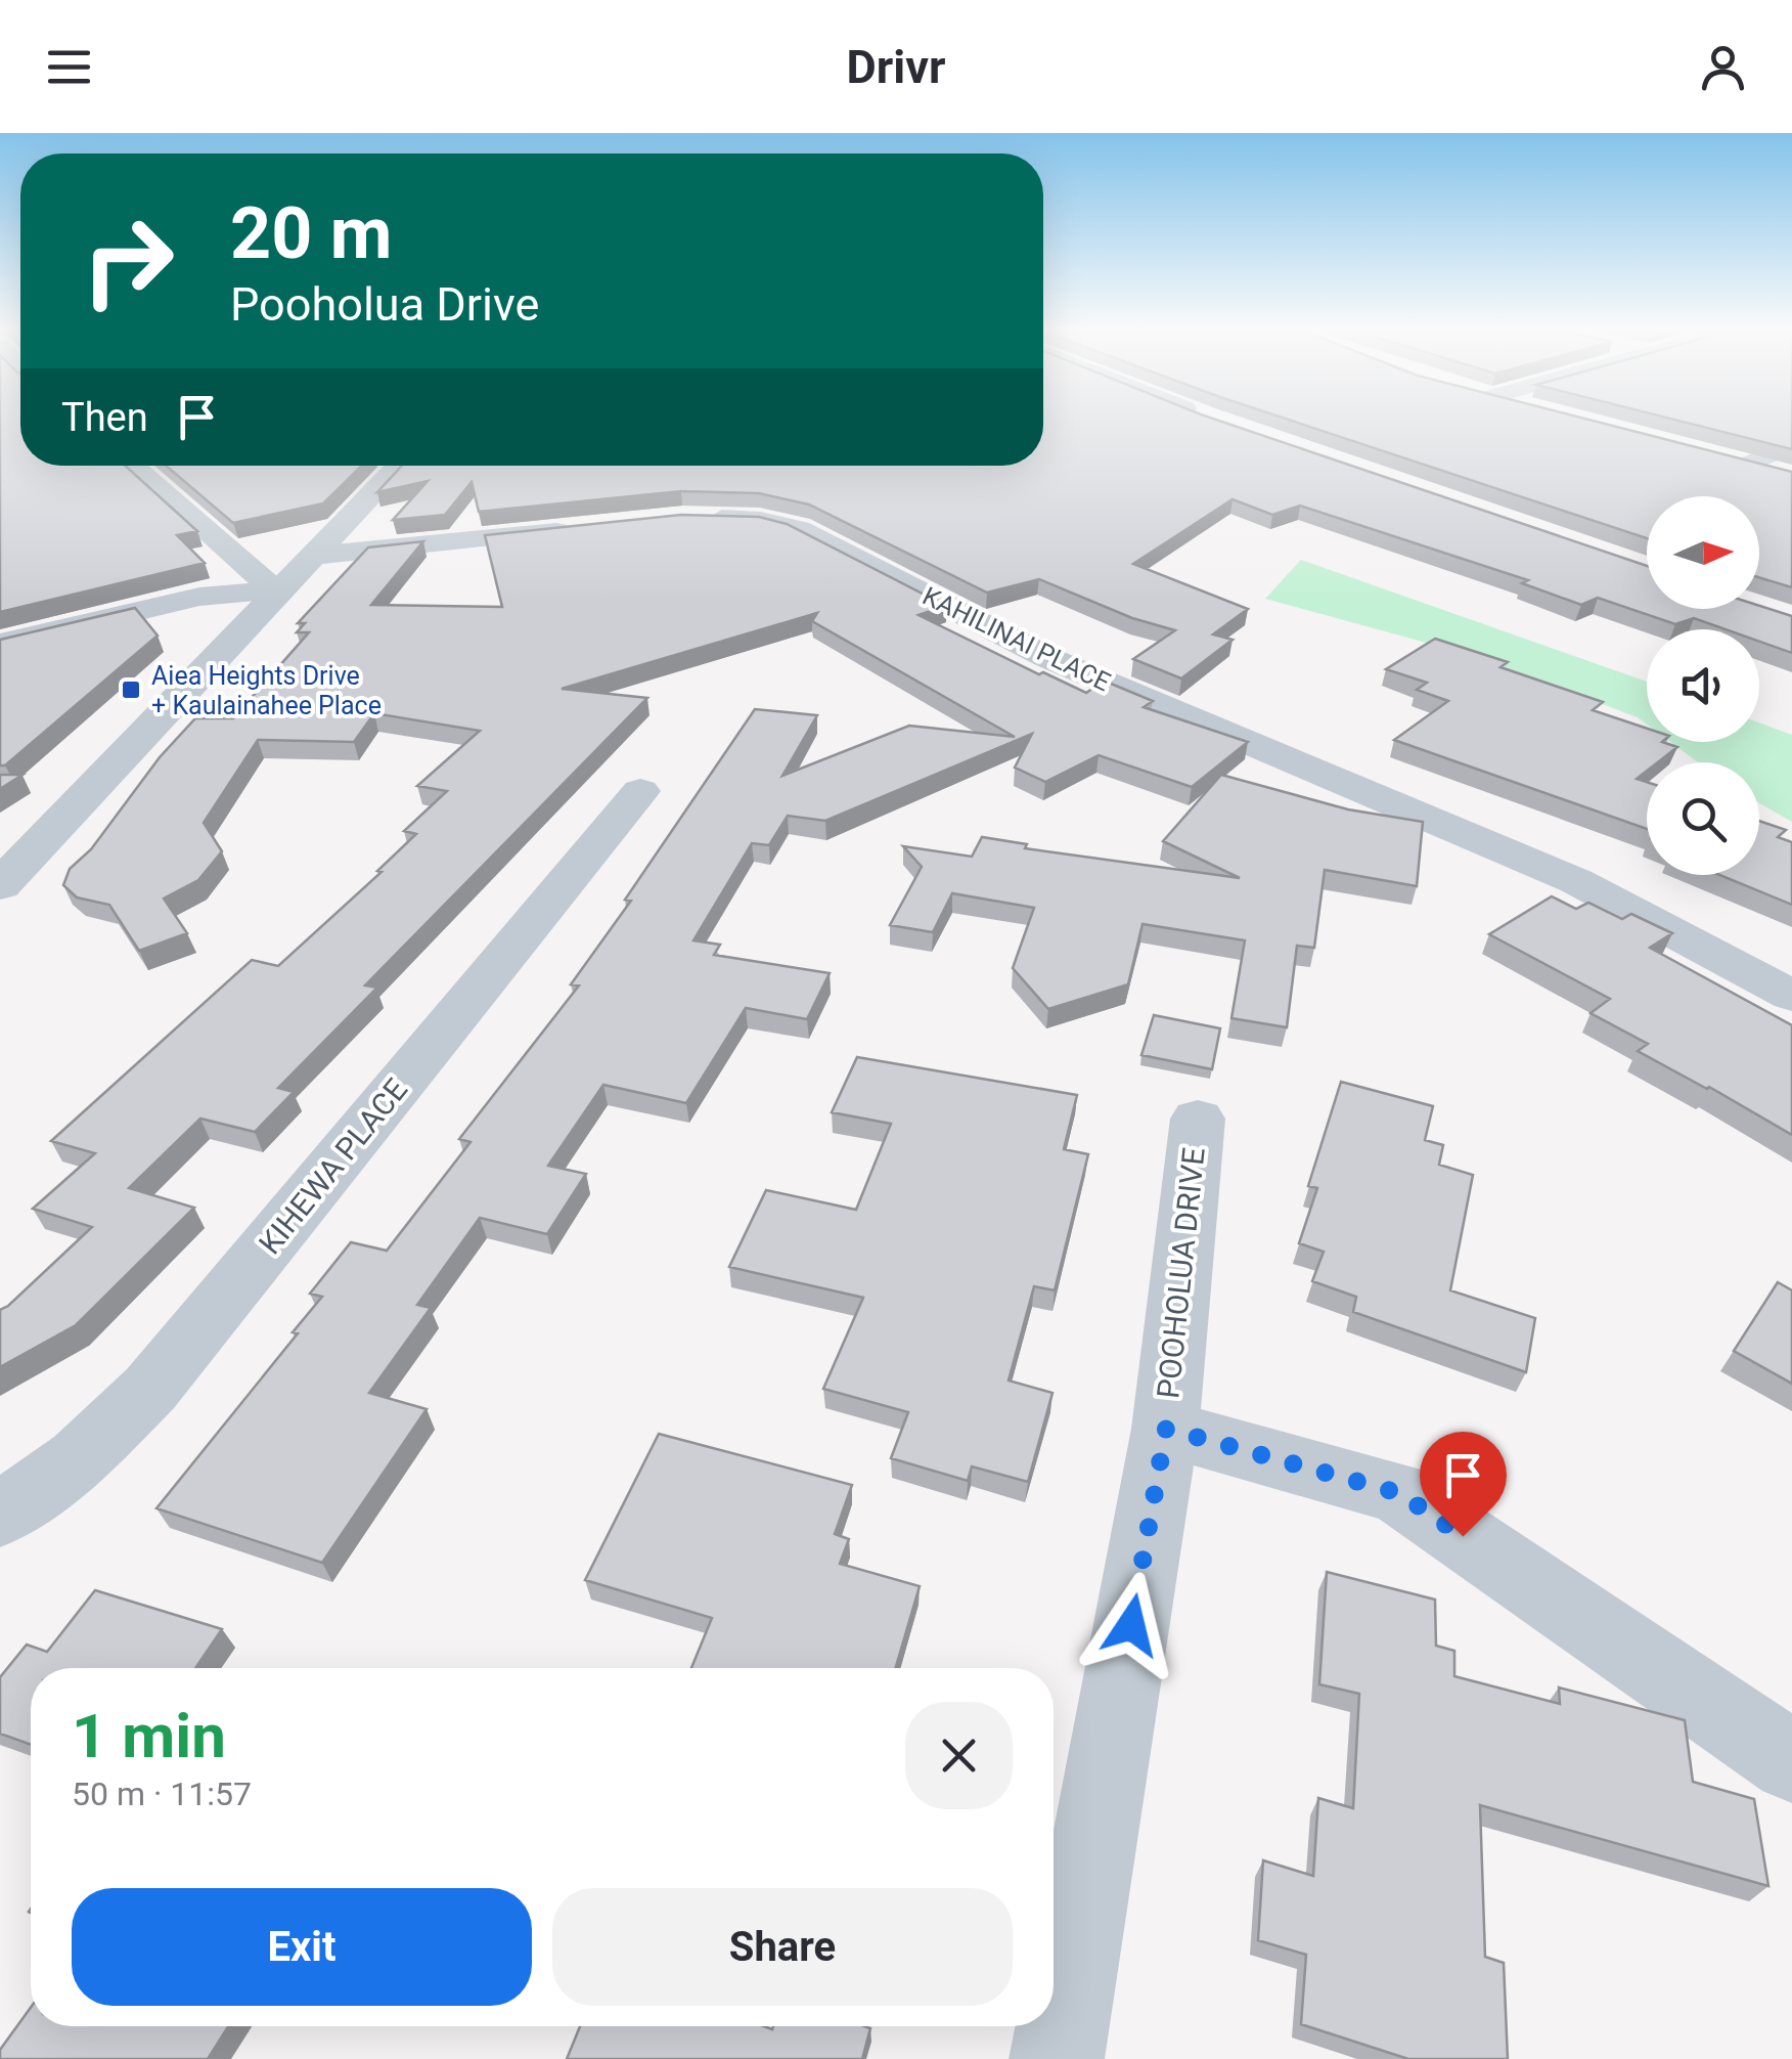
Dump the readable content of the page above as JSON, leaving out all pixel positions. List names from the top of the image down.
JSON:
{
  "streets": {
    "street": ["KAHILINAI PLACE", "KIHEWA PLACE", "POOHOLUA DRIVE"]
  },
  "places": {
    "transit": ["Aiea Heights Drive + Kaulainahee Place"]
  },
  "north": "right",
  "page": {
    "header": "Drivr",
    "turn": ["20 m", "Pooholua Drive"],
    "then": "Then",
    "heading": ["1 min", "50 m · 11:57"],
    "buttons": ["Exit", "Share"]
  }
}
